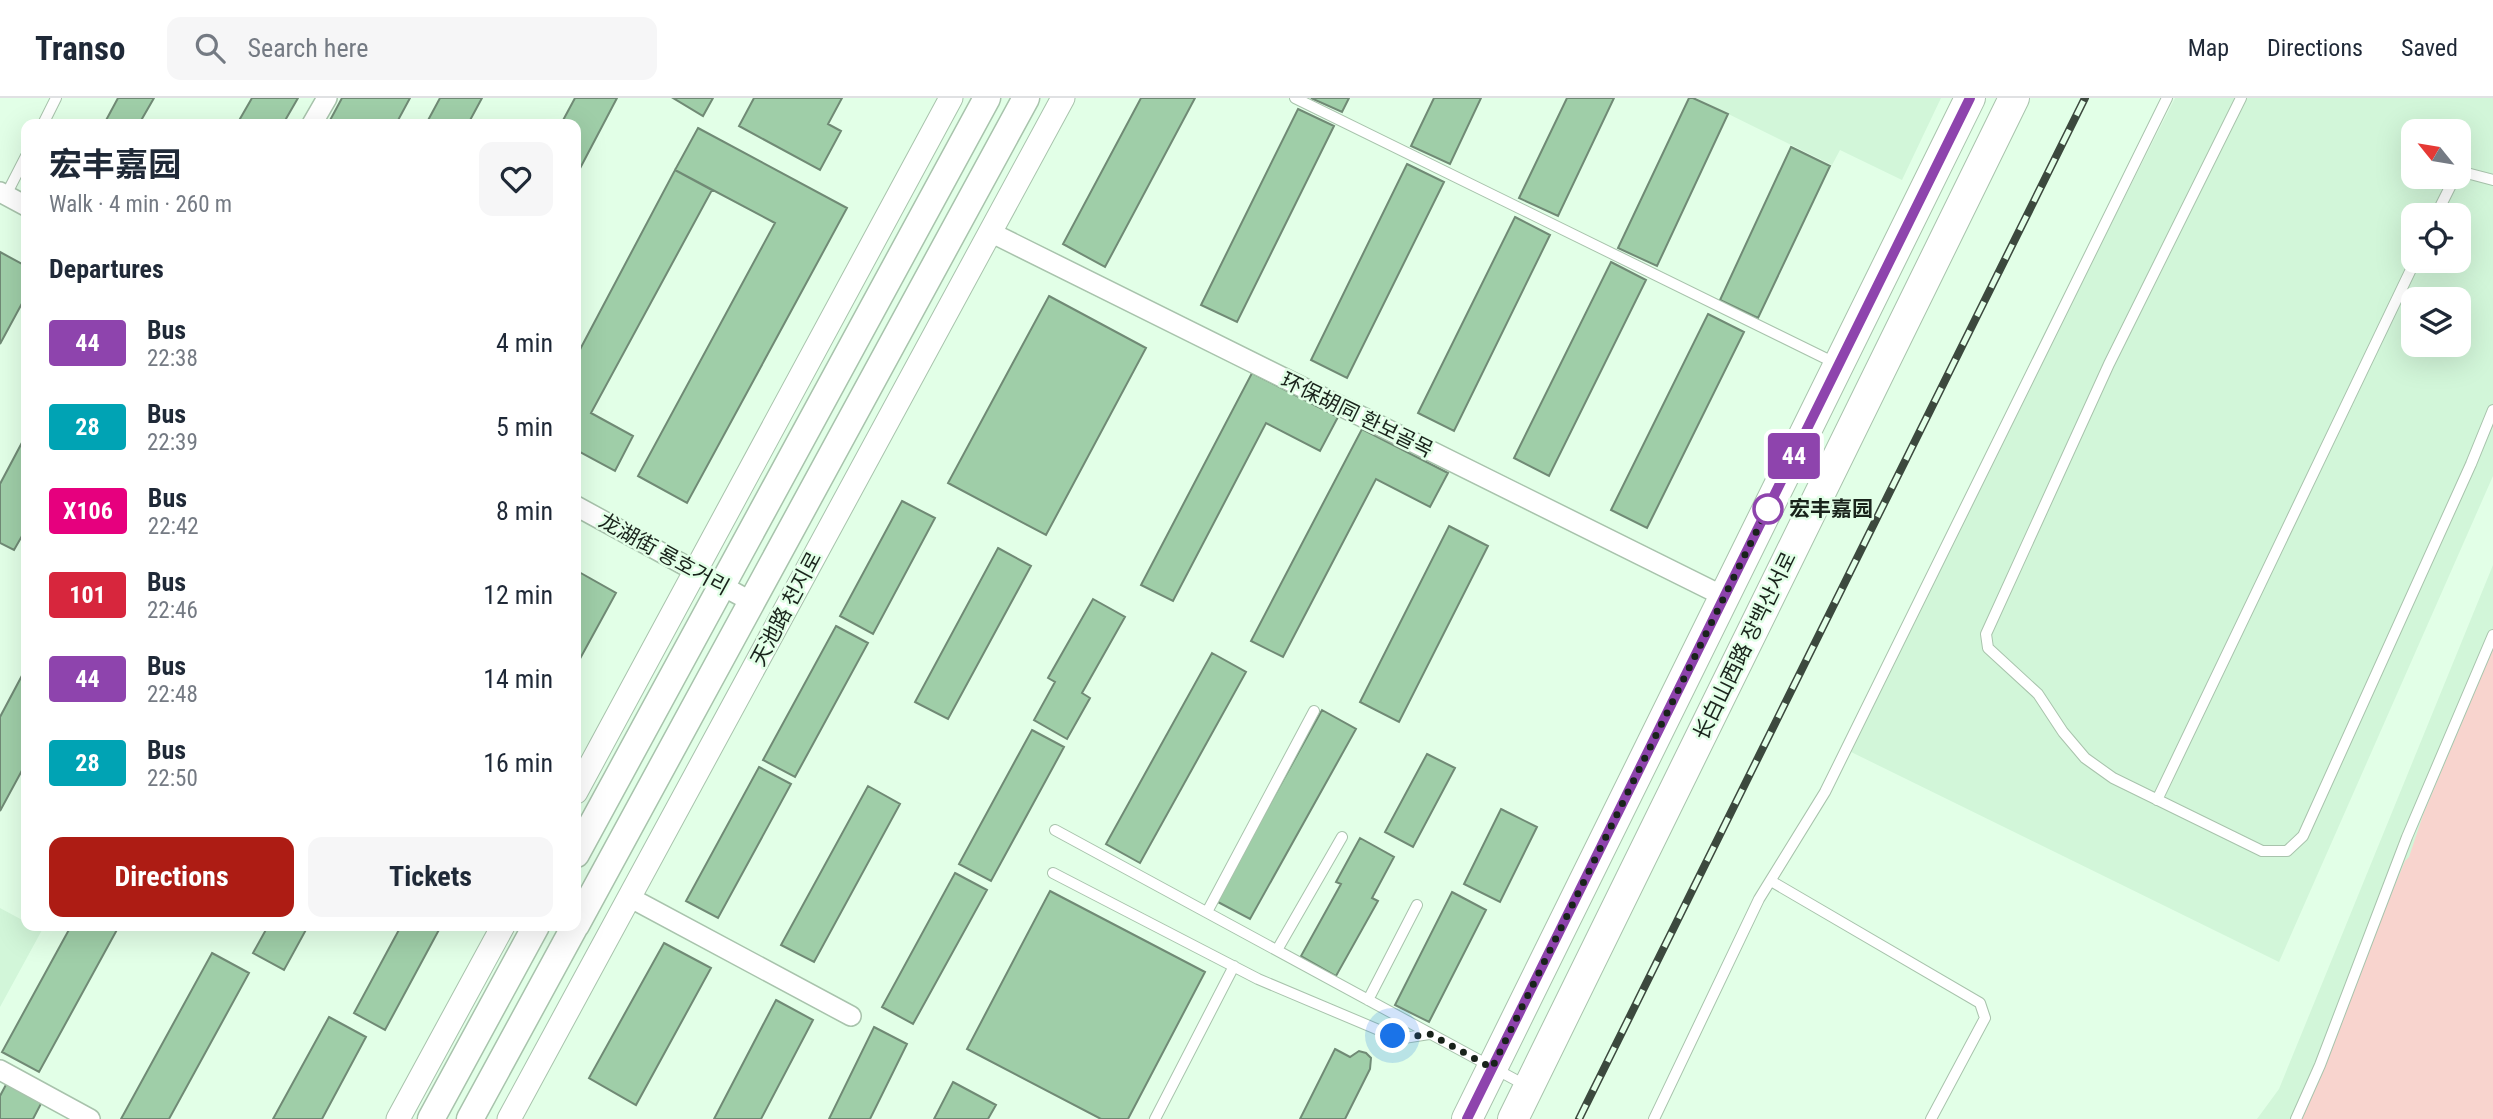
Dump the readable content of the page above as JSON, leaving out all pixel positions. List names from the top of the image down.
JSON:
{
  "streets": {
    "main road": ["天池路 천지로", "长白山西路 장백산서로"],
    "street": ["环保胡同 환보골목", "龙湖街 룡호거리"]
  },
  "crossings": [
    ["环保胡同 환보골목", "天池路 천지로"],
    ["环保胡同 환보골목", "长白山西路 장백산서로"],
    ["龙湖街 룡호거리", "天池路 천지로"]
  ],
  "places": ["宏丰嘉园"],
  "lines": ["bus line 44"],
  "north": "top left",
  "page": {
    "header": "Transo",
    "search": "Search here",
    "nav": ["Map", "Directions", "Saved"],
    "on_map": "44",
    "heading": [
      ["宏丰嘉园", "Walk · 4 min · 260 m"],
      "Departures"
    ],
    "list": [
      {
        "mark": "44",
        "name": "Bus",
        "note": "22:38",
        "value": "4 min"
      },
      {
        "mark": "28",
        "name": "Bus",
        "note": "22:39",
        "value": "5 min"
      },
      {
        "mark": "X106",
        "name": "Bus",
        "note": "22:42",
        "value": "8 min"
      },
      {
        "mark": "101",
        "name": "Bus",
        "note": "22:46",
        "value": "12 min"
      },
      {
        "mark": "44",
        "name": "Bus",
        "note": "22:48",
        "value": "14 min"
      },
      {
        "mark": "28",
        "name": "Bus",
        "note": "22:50",
        "value": "16 min"
      }
    ],
    "buttons": ["Directions", "Tickets"]
  }
}
